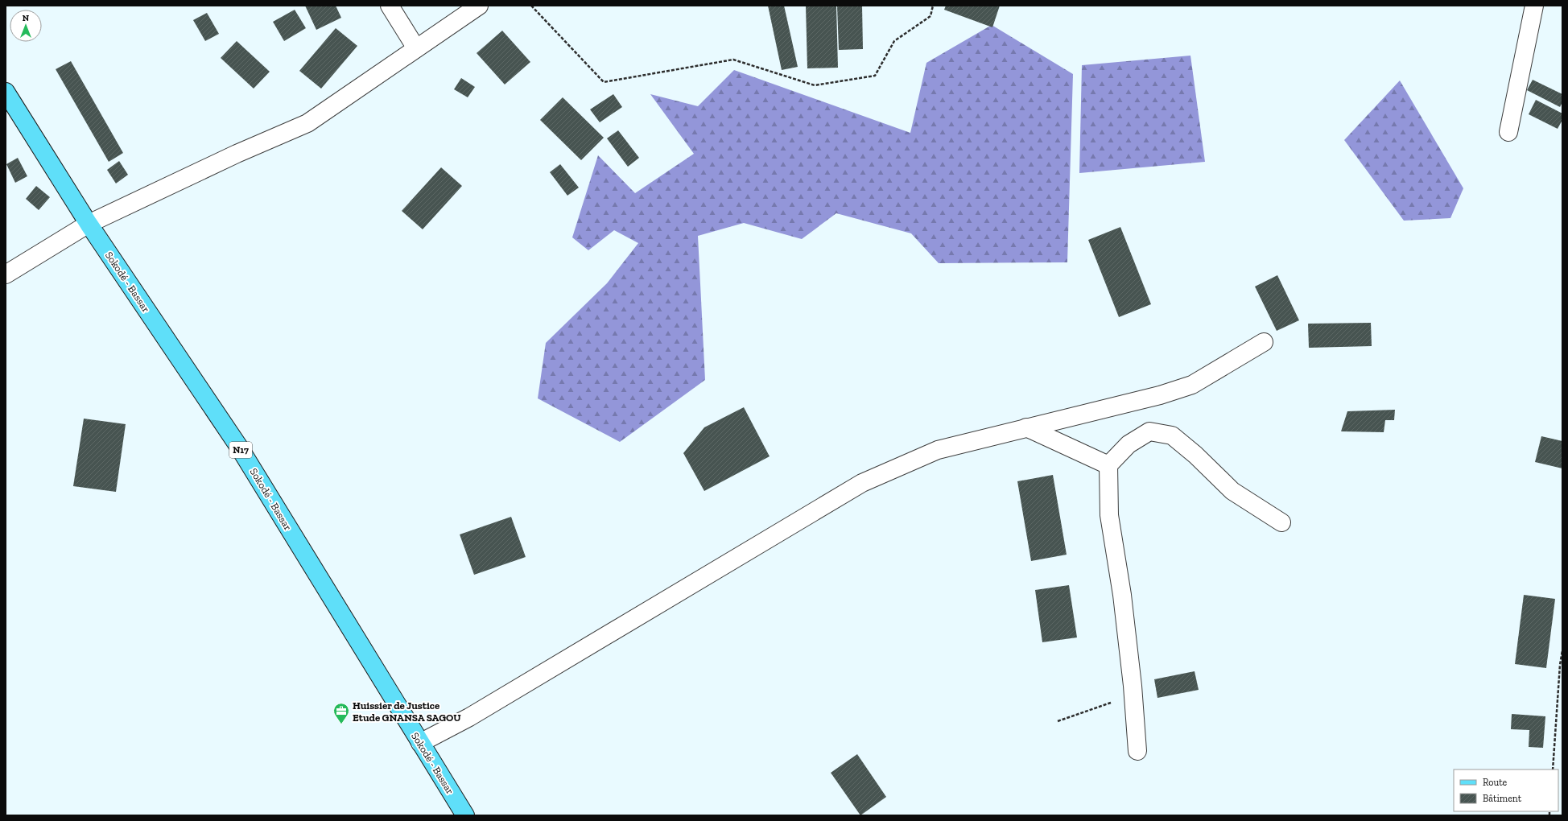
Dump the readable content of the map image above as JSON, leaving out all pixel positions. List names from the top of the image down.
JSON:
{
  "streets": {
    "main road": ["Sokodé - Bassar", "N17"]
  },
  "places": {
    "office": ["Huissier de Justice Etude GNANSA SAGOU"]
  },
  "legend": ["Route", "Bâtiment"],
  "north": "top"
}
